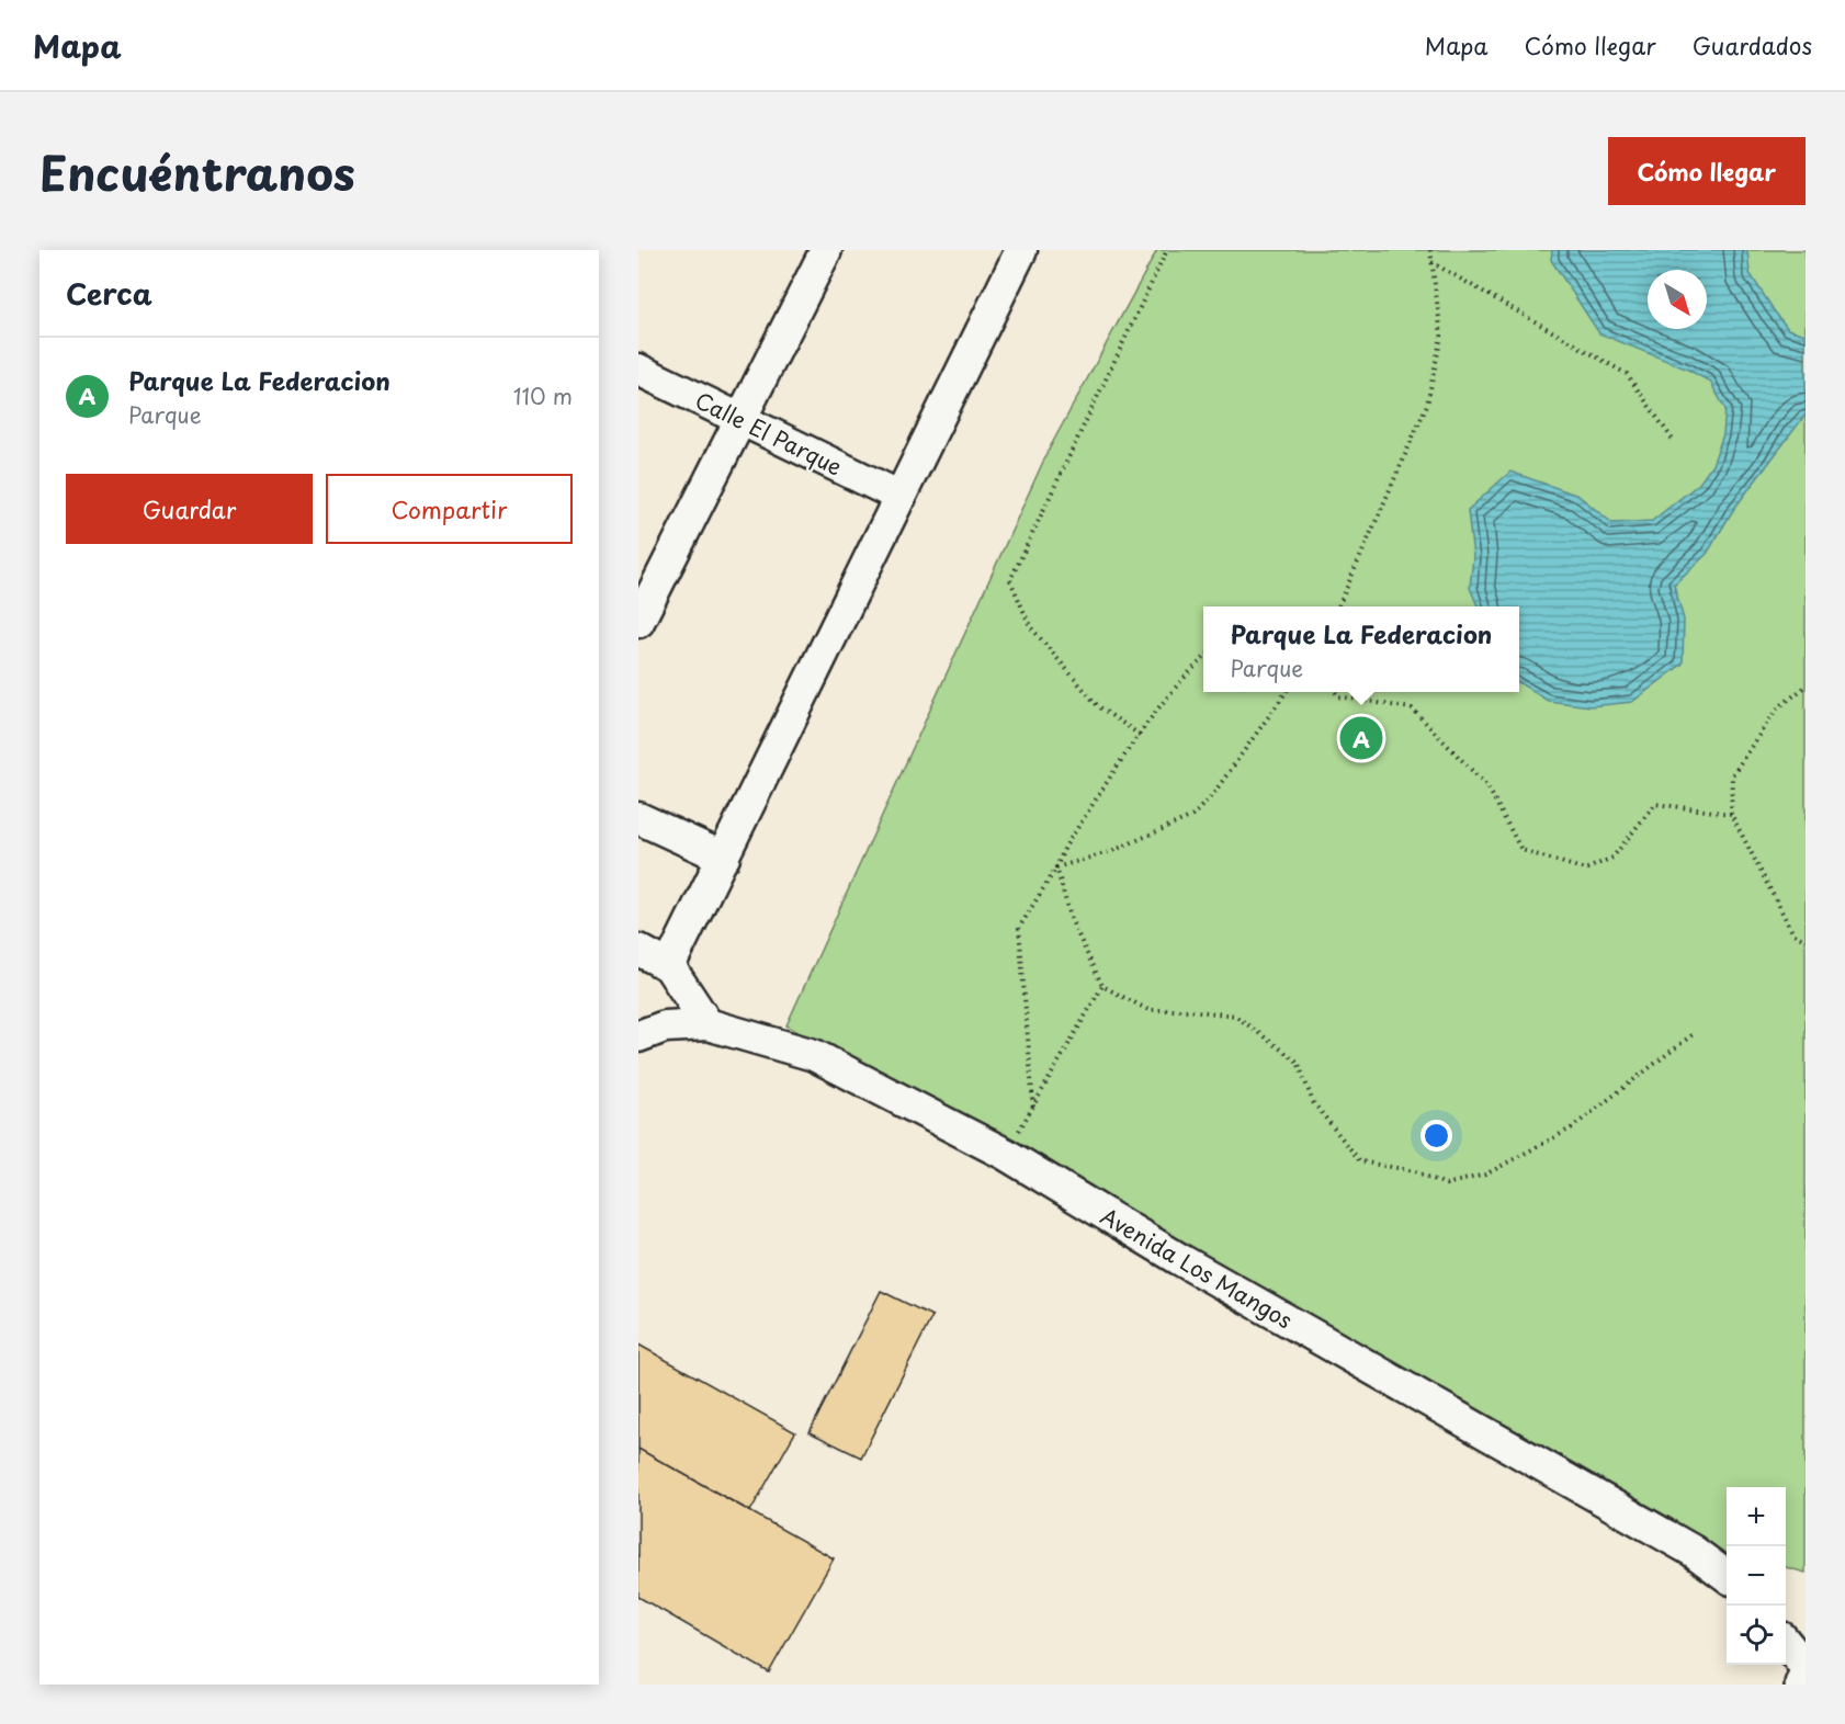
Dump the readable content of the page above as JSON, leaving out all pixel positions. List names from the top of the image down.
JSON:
{
  "streets": {
    "street": ["Calle El Parque", "Avenida Los Mangos"]
  },
  "north": "bottom right",
  "page": {
    "header": "Mapa",
    "nav": ["Mapa", "Cómo llegar", "Guardados"],
    "title": "Encuéntranos",
    "buttons": [
      "Cómo llegar",
      ["Guardar", "Compartir"]
    ],
    "heading": "Cerca",
    "list": [
      {
        "mark": "A",
        "name": "Parque La Federacion",
        "note": "Parque",
        "value": "110 m"
      }
    ],
    "popup": ["Parque La Federacion", "Parque"],
    "pins": "A",
    "map_buttons": ["+", "−"]
  }
}
